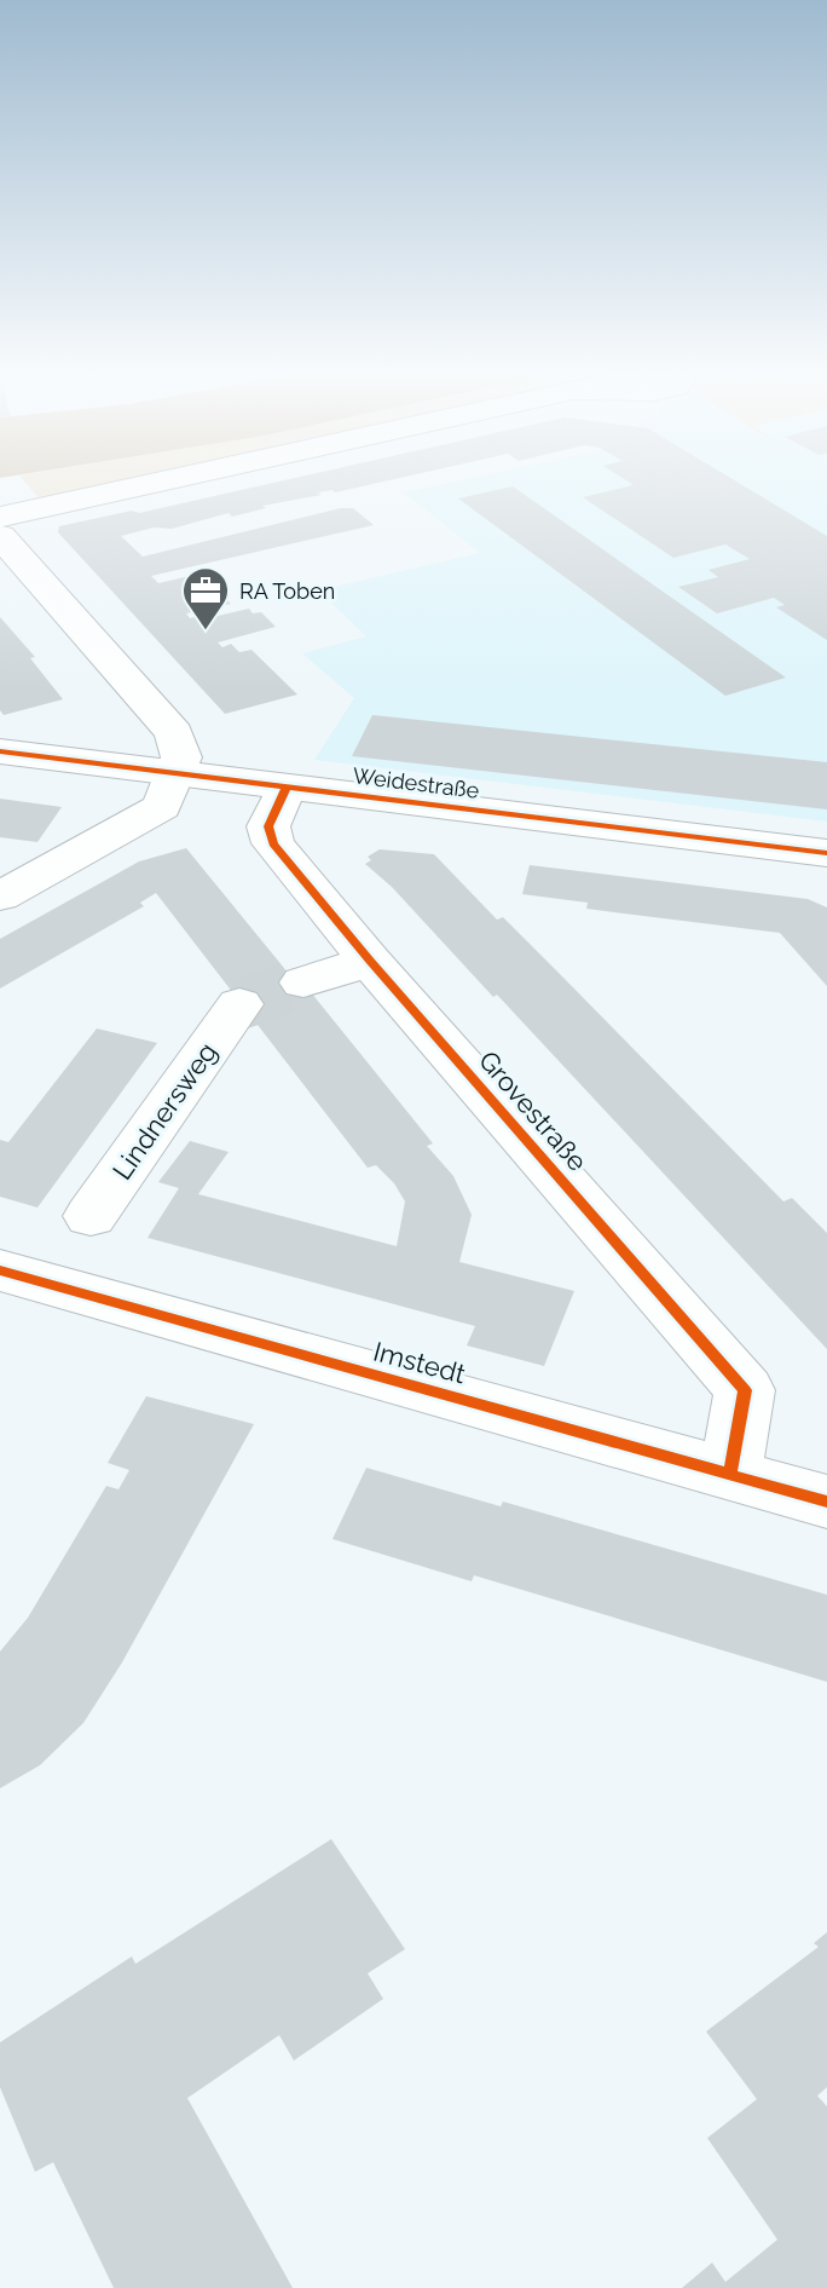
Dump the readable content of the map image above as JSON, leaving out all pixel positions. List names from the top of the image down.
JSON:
{
  "streets": {
    "street": [
      "Weidestraße",
      "Lindnersweg",
      "Grovestraße",
      "Imstedt"
    ]
  },
  "crossings": [
    ["Weidestraße", "Grovestraße"],
    ["Grovestraße", "Imstedt"]
  ],
  "places": {
    "office": ["RA Toben"]
  }
}
